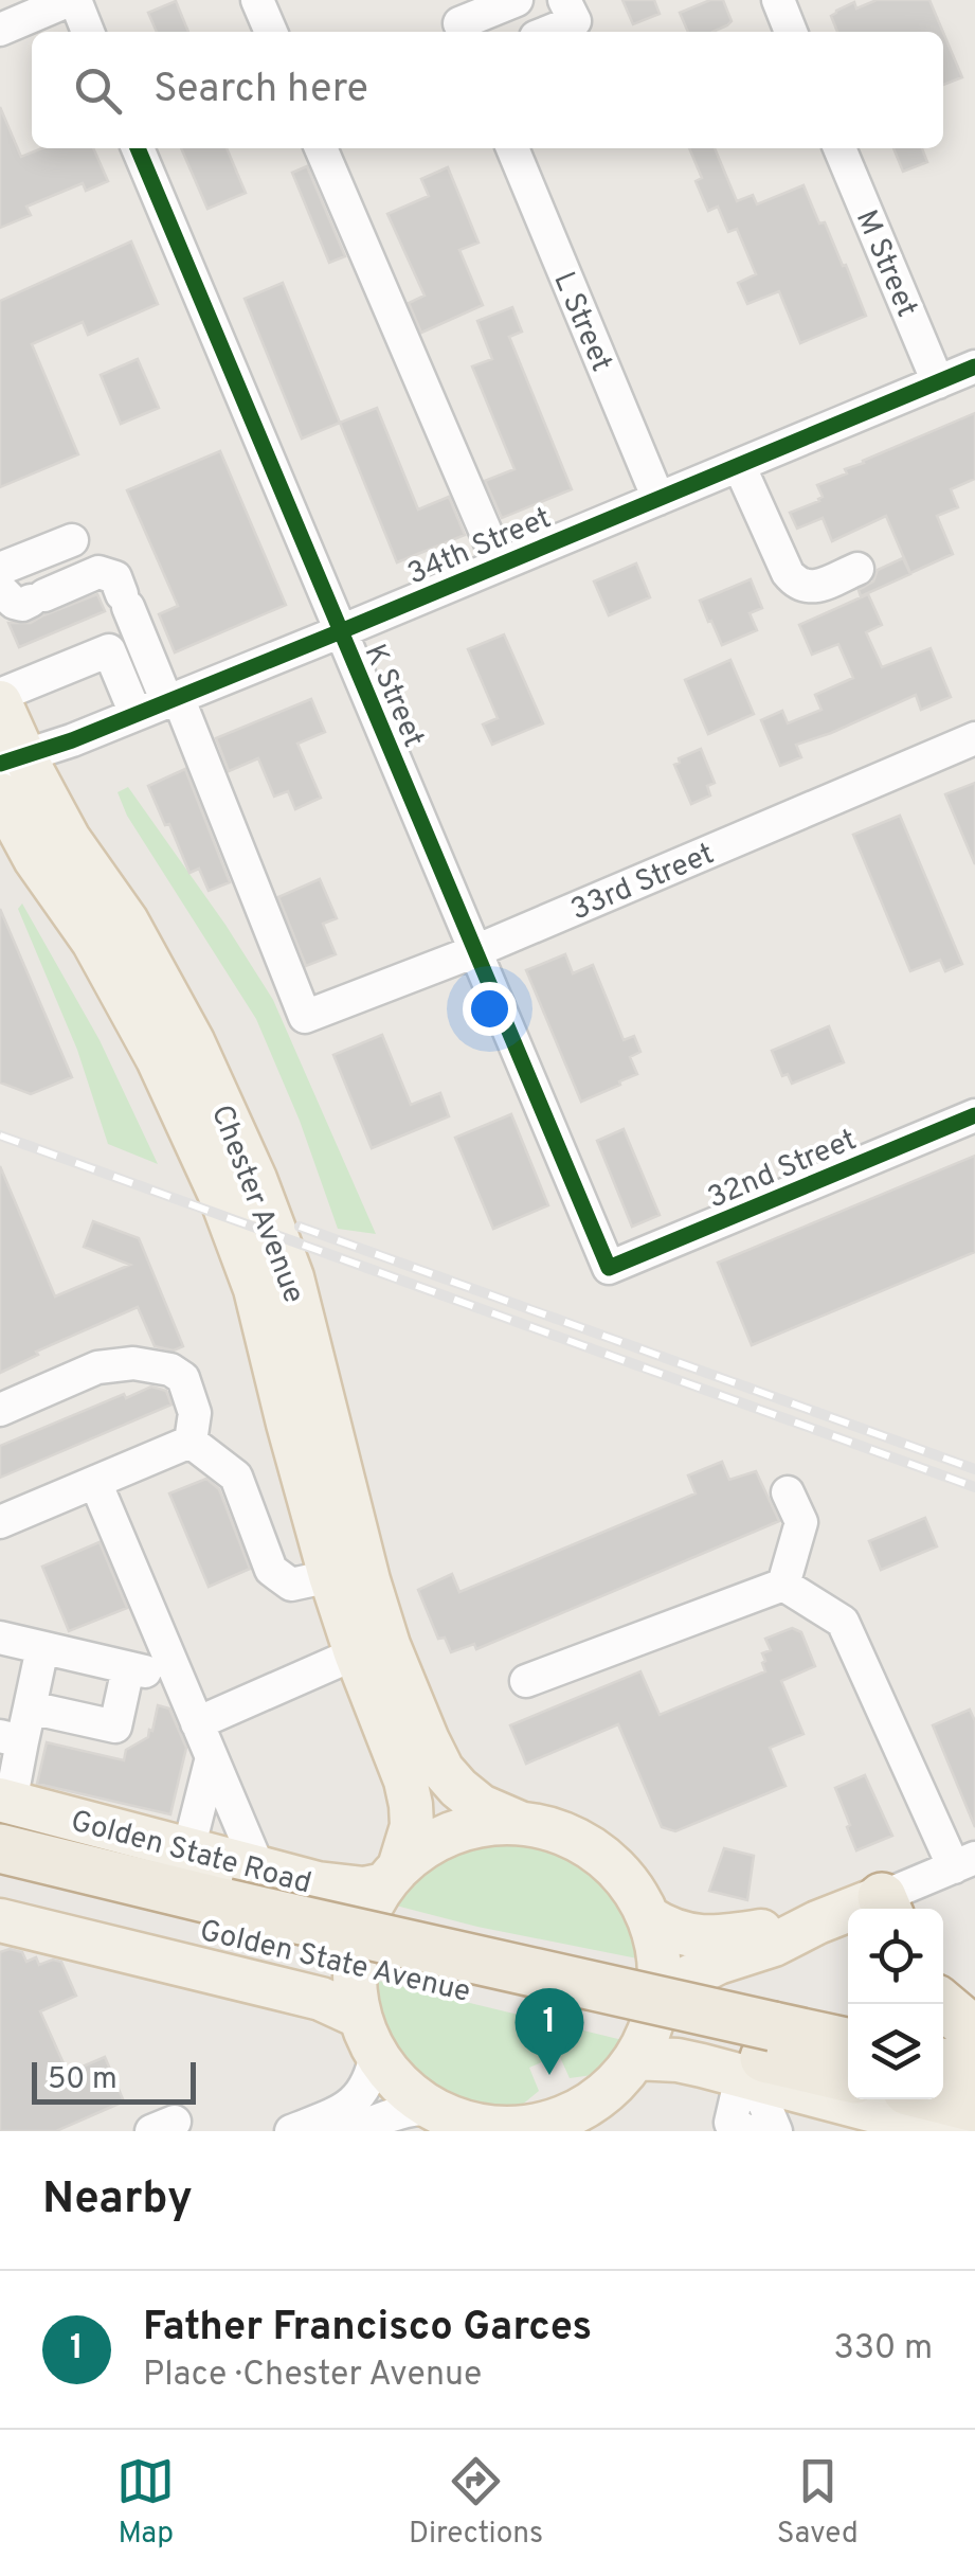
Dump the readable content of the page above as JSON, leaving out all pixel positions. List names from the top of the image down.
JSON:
{
  "streets": {
    "highway": ["Golden State Avenue"],
    "main road": ["Chester Avenue", "Golden State Road"],
    "street": [
      "M Street",
      "L Street",
      "34th Street",
      "K Street",
      "33rd Street",
      "32nd Street"
    ]
  },
  "crossings": [
    ["M Street", "34th Street"],
    ["L Street", "34th Street"],
    ["34th Street", "K Street"],
    ["34th Street", "33rd Street"],
    ["34th Street", "Chester Avenue"],
    ["K Street", "33rd Street"],
    ["K Street", "32nd Street"],
    ["Chester Avenue", "Golden State Road"]
  ],
  "scale_bar": "50 m",
  "page": {
    "search": "Search here",
    "pins": "1",
    "scale": "50 m",
    "heading": "Nearby",
    "list": [
      {
        "mark": "1",
        "name": "Father Francisco Garces",
        "note": "Place · Chester Avenue",
        "value": "330 m"
      }
    ],
    "nav": ["Map", "Directions", "Saved"]
  }
}
